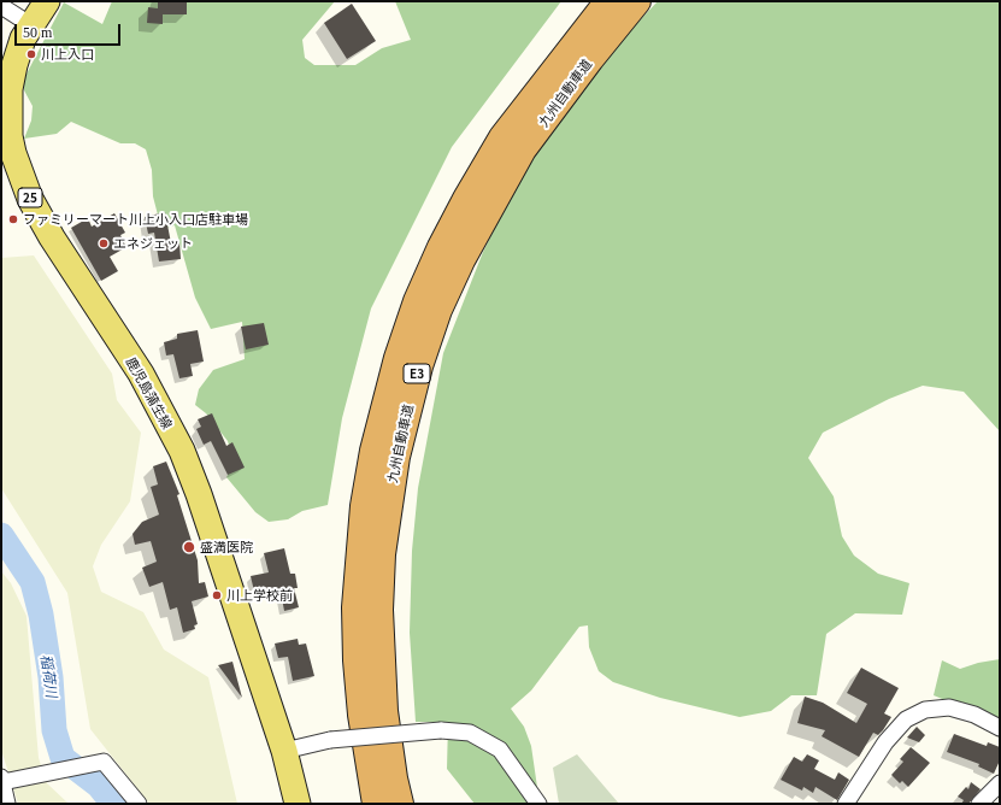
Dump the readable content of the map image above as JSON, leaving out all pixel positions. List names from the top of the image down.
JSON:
{
  "streets": {
    "highway": ["九州自動車道", "E3"],
    "main road": ["25", "鹿児島蒲生線"]
  },
  "water": ["稲荷川"],
  "places": [
    "川上入口",
    "ファミリーマート川上小入口店駐車場",
    "エネジェット",
    "盛満医院",
    "川上学校前"
  ],
  "scale_bar": "50 m"
}
